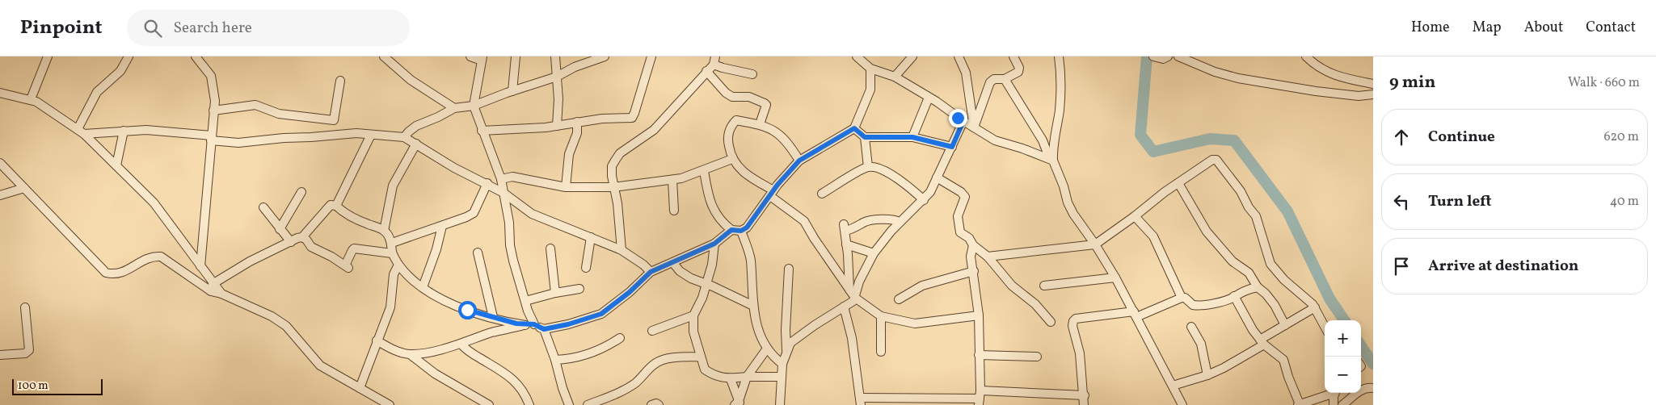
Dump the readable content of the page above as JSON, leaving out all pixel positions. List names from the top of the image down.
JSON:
{
  "scale_bar": "100 m",
  "page": {
    "header": "Pinpoint",
    "search": "Search here",
    "nav": [
      "Home",
      "Map",
      "About",
      "Contact"
    ],
    "heading": ["9 min", "Walk · 660 m"],
    "list": [
      ["Continue", "620 m"],
      ["Turn left", "40 m"],
      "Arrive at destination"
    ],
    "map_buttons": ["+", "−"],
    "scale": "100 m"
  }
}
